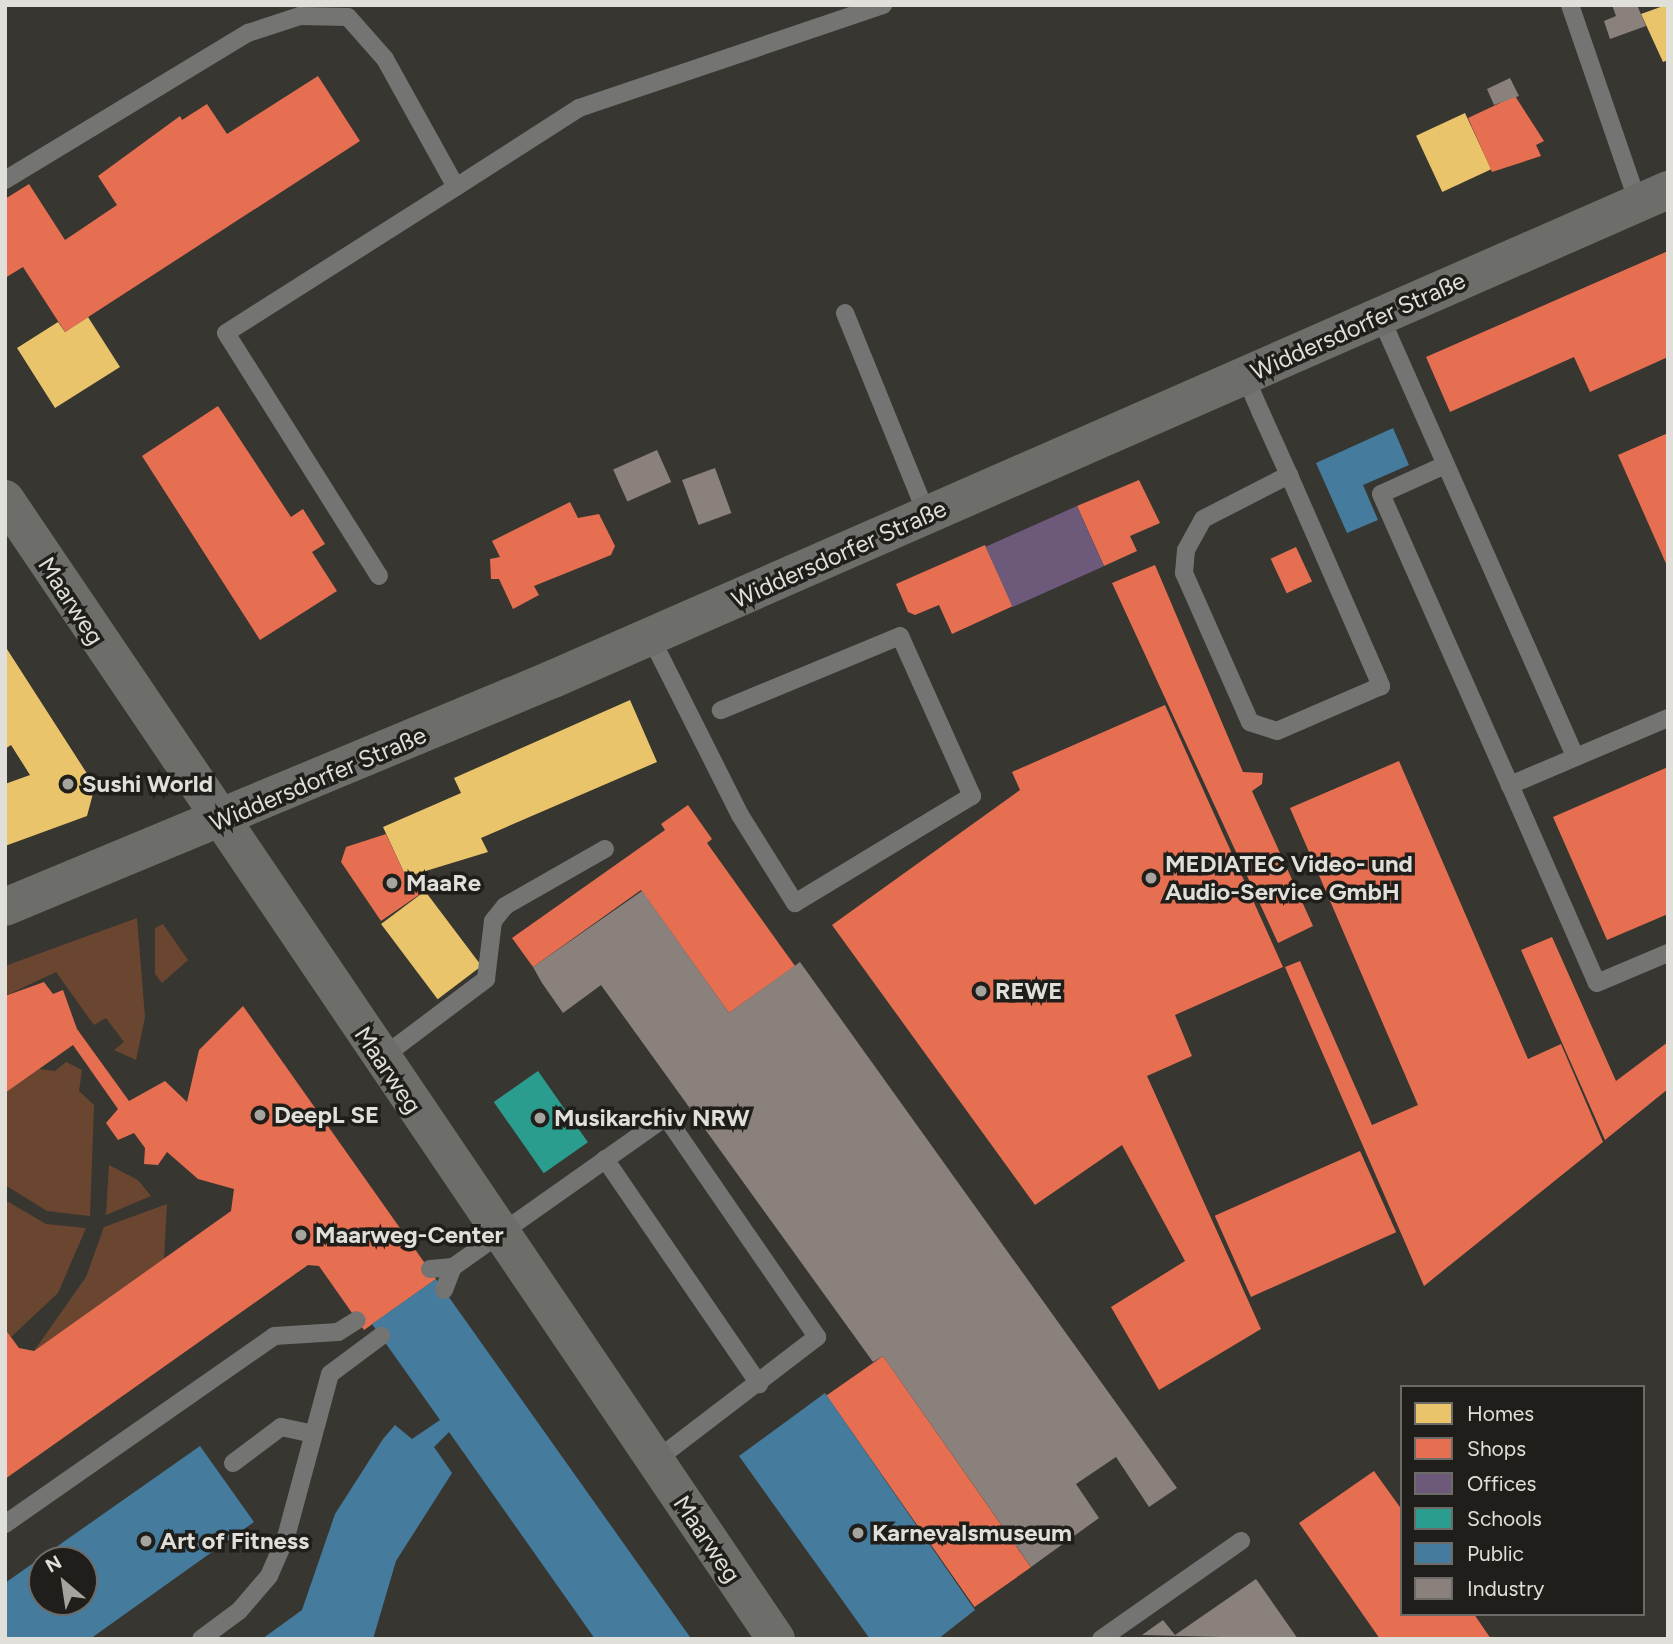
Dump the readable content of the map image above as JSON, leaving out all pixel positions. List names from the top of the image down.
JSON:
{
  "streets": {
    "main road": ["Widdersdorfer Straße", "Maarweg"]
  },
  "crossings": [
    ["Widdersdorfer Straße", "Maarweg"]
  ],
  "places": [
    "Sushi World",
    "MEDIATEC Video- und Audio-Service GmbH",
    "MaaRe",
    "REWE",
    "DeepL SE",
    "Musikarchiv NRW",
    "Maarweg-Center",
    "Karnevalsmuseum",
    "Art of Fitness"
  ],
  "legend": [
    "Homes",
    "Shops",
    "Offices",
    "Schools",
    "Public",
    "Industry"
  ],
  "north": "top left"
}
